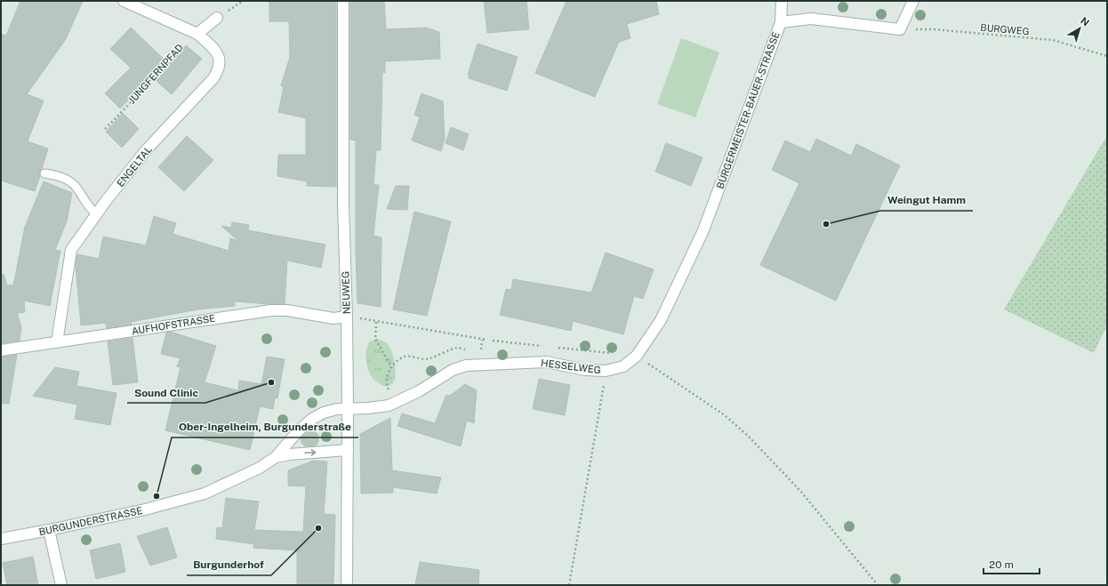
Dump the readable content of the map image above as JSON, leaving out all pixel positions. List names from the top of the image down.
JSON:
{
  "streets": {
    "street": [
      "BÜRGERMEISTER-BAUER-STRASSE",
      "ENGELTAL",
      "NEUWEG",
      "AUFHOFSTRASSE",
      "HESSELWEG",
      "BURGUNDERSTRASSE"
    ],
    "path": ["BURGWEG", "JUNGFERNPFAD"]
  },
  "crossings": [
    ["BURGWEG", "BÜRGERMEISTER-BAUER-STRASSE"],
    ["JUNGFERNPFAD", "ENGELTAL"],
    ["BÜRGERMEISTER-BAUER-STRASSE", "HESSELWEG"],
    ["ENGELTAL", "AUFHOFSTRASSE"],
    ["NEUWEG", "AUFHOFSTRASSE"],
    ["NEUWEG", "HESSELWEG"],
    ["NEUWEG", "BURGUNDERSTRASSE"],
    ["HESSELWEG", "BURGUNDERSTRASSE"]
  ],
  "places": [
    "Weingut Hamm",
    "Sound Clinic",
    "Ober-Ingelheim, Burgunderstraße",
    "Burgunderhof"
  ],
  "scale_bar": "20 m",
  "north": "top right"
}
